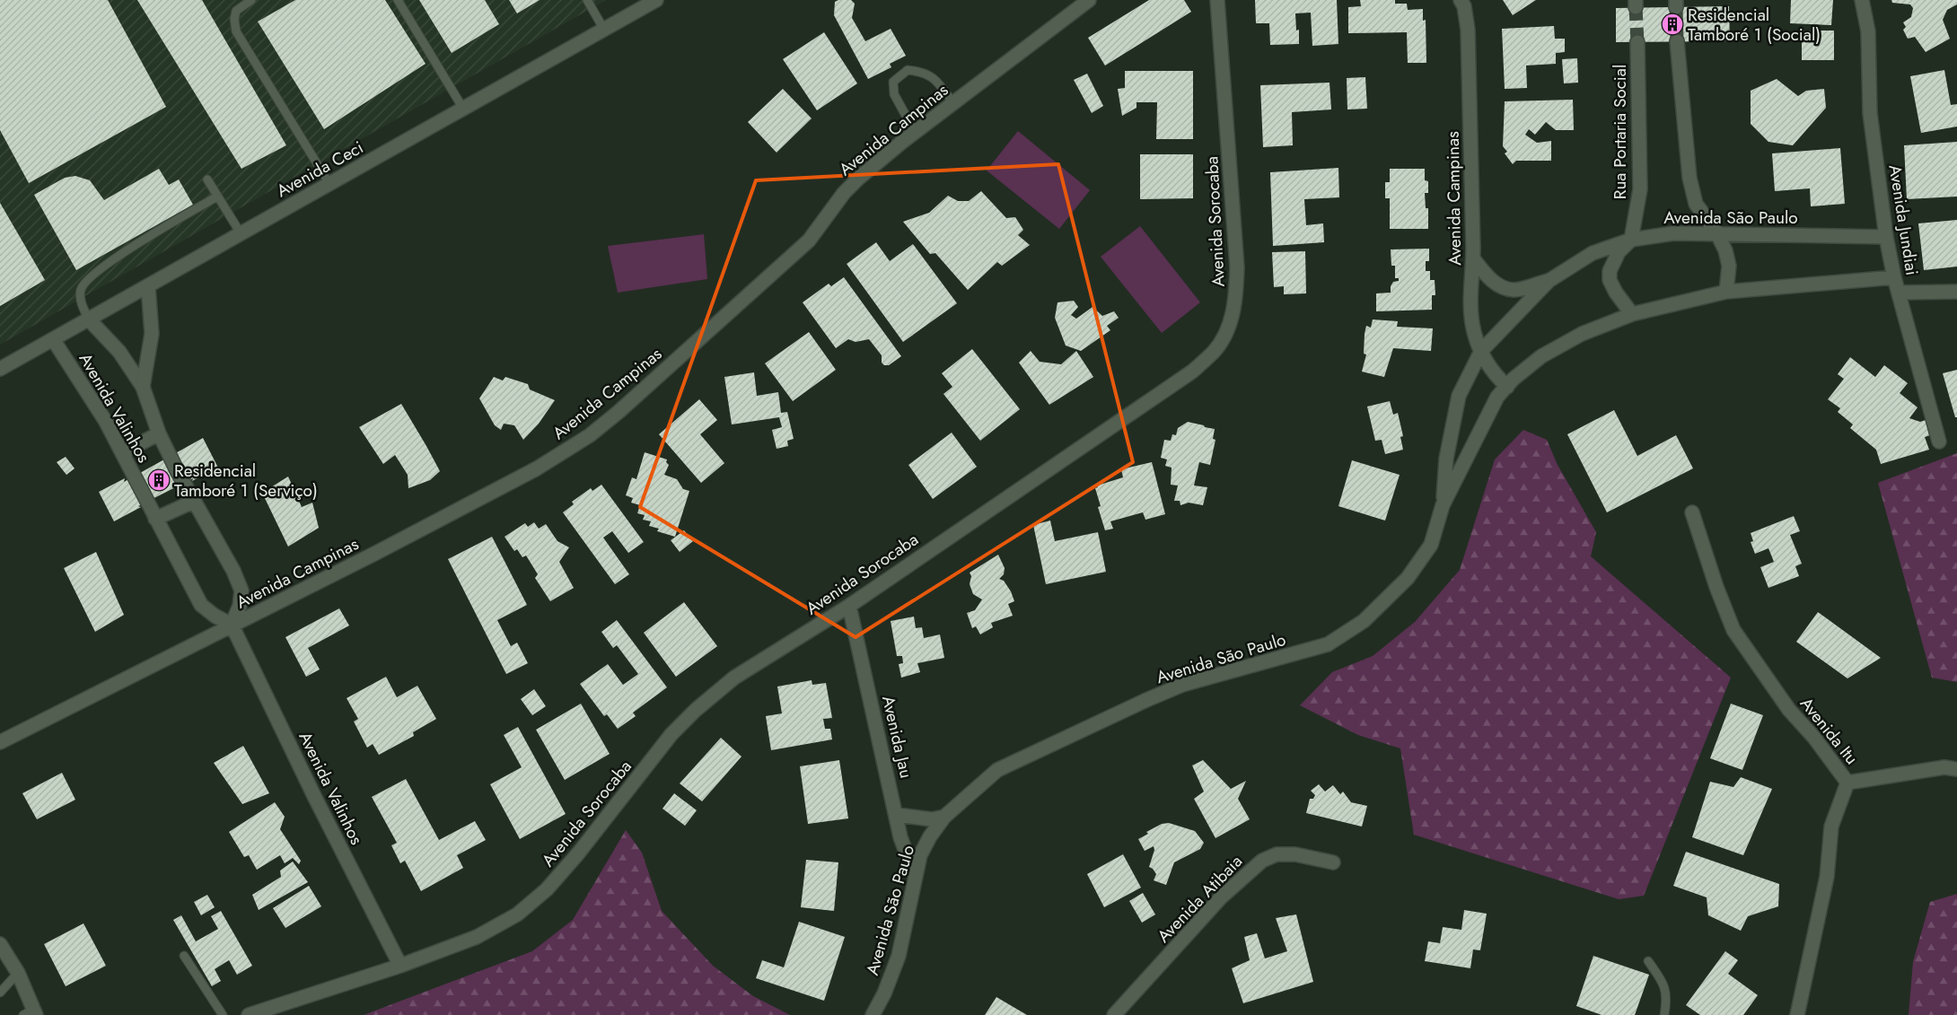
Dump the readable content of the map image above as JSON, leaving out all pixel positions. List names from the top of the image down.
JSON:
{
  "streets": {
    "street": [
      "Avenida Campinas",
      "Rua Portaria Social",
      "Avenida Ceci",
      "Avenida São Paulo",
      "Avenida Jundiai",
      "Avenida Sorocaba",
      "Avenida Valinhos",
      "Avenida Itu",
      "Avenida Jau",
      "Avenida Atibaia"
    ]
  },
  "crossings": [
    ["Avenida Campinas", "Avenida São Paulo"],
    ["Avenida Campinas", "Avenida Valinhos"],
    ["Rua Portaria Social", "Avenida São Paulo"],
    ["Avenida Ceci", "Avenida Valinhos"],
    ["Avenida São Paulo", "Avenida Jundiai"],
    ["Avenida São Paulo", "Avenida Jau"],
    ["Avenida Sorocaba", "Avenida Valinhos"],
    ["Avenida Sorocaba", "Avenida Jau"]
  ],
  "places": {
    "building": ["Residencial Tamboré 1 (Social)", "Residencial Tamboré 1 (Serviço)"]
  }
}
